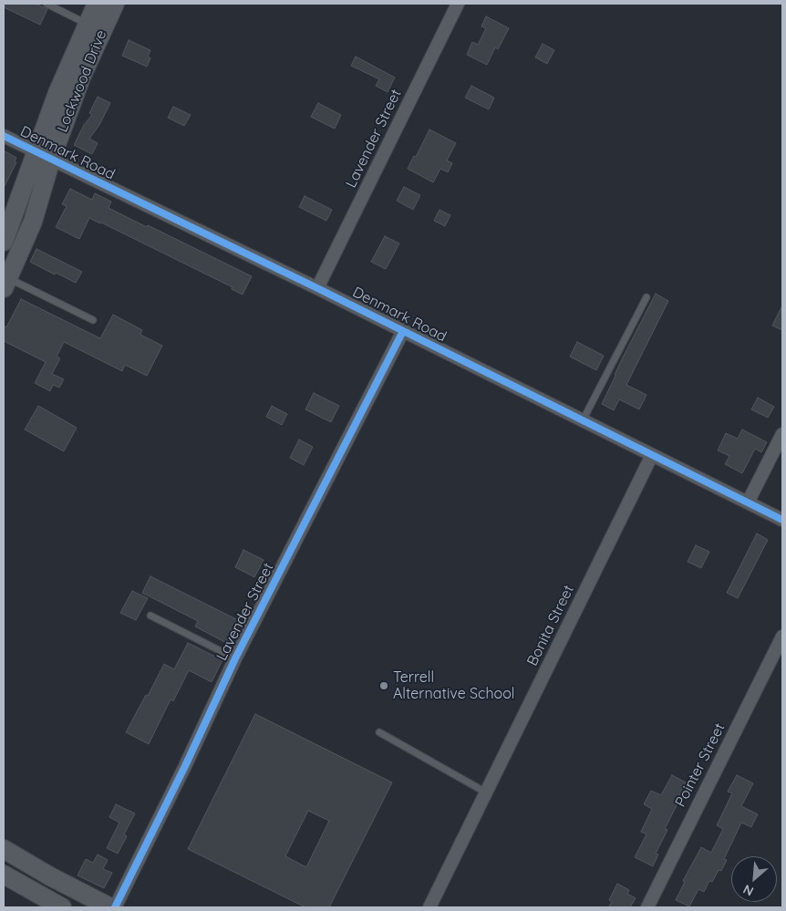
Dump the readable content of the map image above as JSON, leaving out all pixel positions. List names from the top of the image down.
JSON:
{
  "streets": {
    "main road": ["Lockwood Drive"],
    "street": [
      "Lavender Street",
      "Denmark Road",
      "Bonita Street",
      "Pointer Street"
    ]
  },
  "crossings": [
    ["Lockwood Drive", "Denmark Road"],
    ["Lavender Street", "Denmark Road"],
    ["Denmark Road", "Bonita Street"]
  ],
  "places": ["Terrell Alternative School"],
  "north": "bottom left"
}
